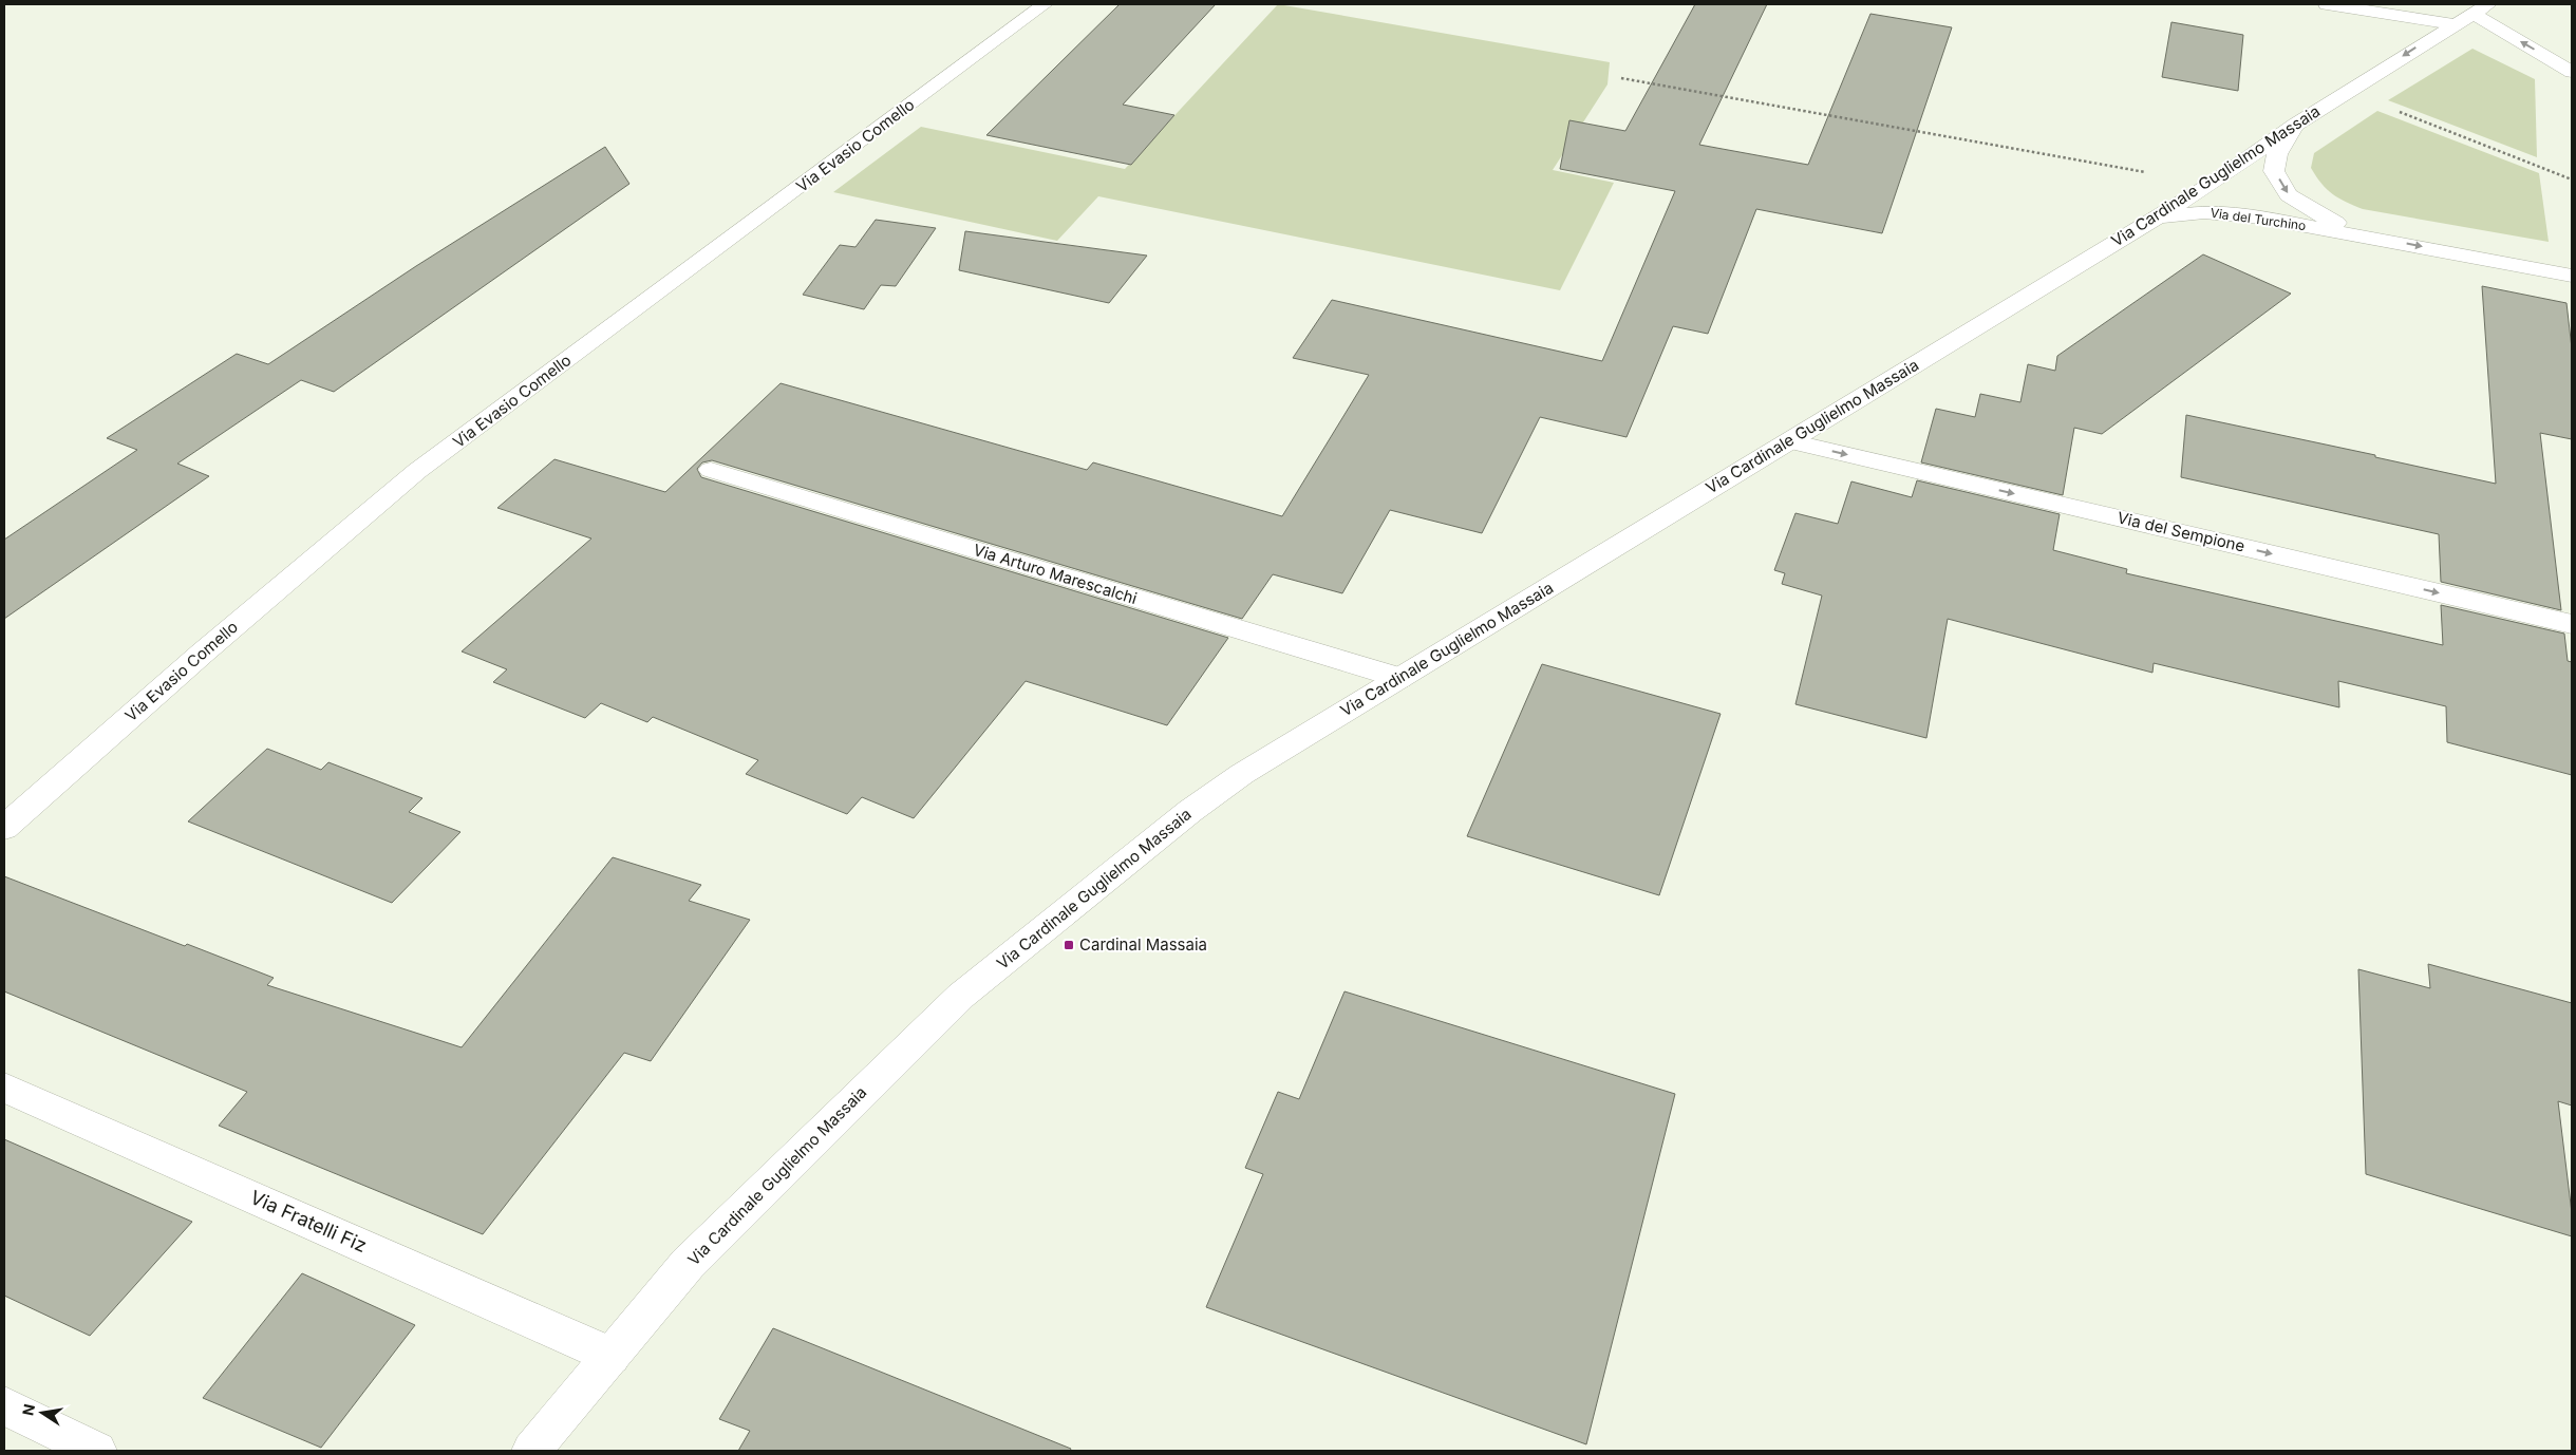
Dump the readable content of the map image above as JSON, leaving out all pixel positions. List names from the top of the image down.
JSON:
{
  "streets": {
    "street": [
      "Via Evasio Comello",
      "Via Cardinale Guglielmo Massaia",
      "Via del Turchino",
      "Via del Sempione",
      "Via Arturo Marescalchi",
      "Via Fratelli Fiz"
    ]
  },
  "crossings": [
    ["Via Cardinale Guglielmo Massaia", "Via del Turchino"],
    ["Via Cardinale Guglielmo Massaia", "Via del Sempione"],
    ["Via Cardinale Guglielmo Massaia", "Via Arturo Marescalchi"],
    ["Via Cardinale Guglielmo Massaia", "Via Fratelli Fiz"]
  ],
  "one_way": ["Via del Sempione"],
  "places": {
    "transit": ["Cardinal Massaia"]
  },
  "north": "left"
}
